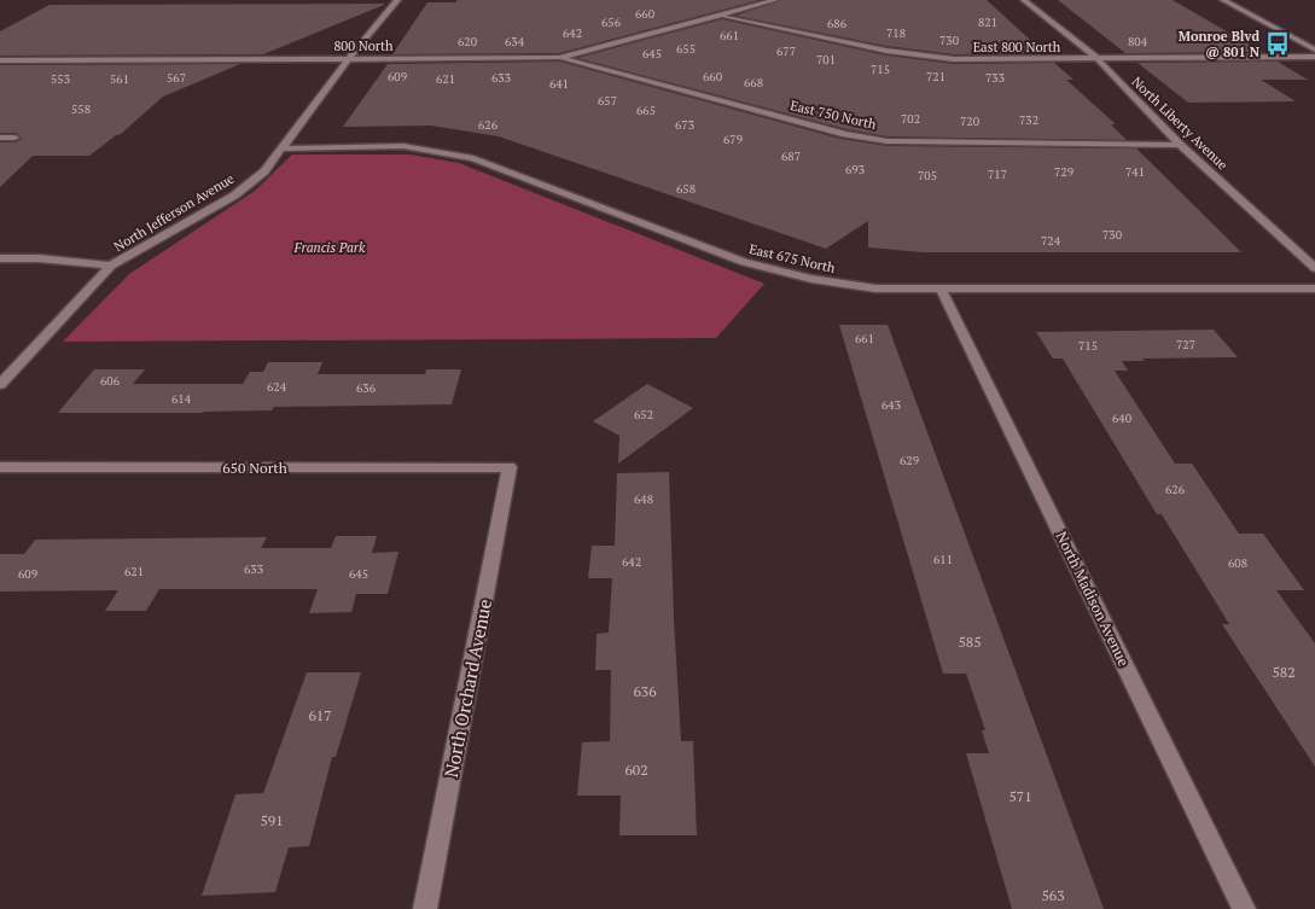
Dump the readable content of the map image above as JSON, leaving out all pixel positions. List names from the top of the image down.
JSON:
{
  "streets": {
    "street": [
      "800 North",
      "East 800 North",
      "East 750 North",
      "North Liberty Avenue",
      "North Jefferson Avenue",
      "East 675 North",
      "650 North",
      "North Madison Avenue",
      "North Orchard Avenue"
    ]
  },
  "crossings": [
    ["800 North", "East 800 North"],
    ["800 North", "East 750 North"],
    ["800 North", "North Jefferson Avenue"],
    ["East 800 North", "North Liberty Avenue"],
    ["East 750 North", "North Liberty Avenue"],
    ["North Jefferson Avenue", "East 675 North"],
    ["East 675 North", "North Madison Avenue"],
    ["650 North", "North Orchard Avenue"]
  ],
  "parks": ["Francis Park"],
  "places": {
    "bus stop": ["Monroe Blvd @ 801 N"]
  },
  "house_numbers": [
    "660",
    "656",
    "821",
    "686",
    "642",
    "718",
    "661",
    "730",
    "620",
    "634",
    "804",
    "655",
    "677",
    "645",
    "701",
    "715",
    "609",
    "660",
    "721",
    "567",
    "633",
    "733",
    "553",
    "561",
    "621",
    "668",
    "641",
    "657",
    "558",
    "665",
    "702",
    "732",
    "720",
    "626",
    "673",
    "679",
    "687",
    "693",
    "729",
    "741",
    "717",
    "705",
    "658",
    "730",
    "724",
    "661",
    "727",
    "715",
    "606",
    "624",
    "636",
    "614",
    "643",
    "652",
    "640",
    "629",
    "626",
    "648",
    "611",
    "642",
    "608",
    "633",
    "621",
    "609",
    "645",
    "585",
    "582",
    "636",
    "617",
    "602",
    "571",
    "591",
    "563"
  ]
}
